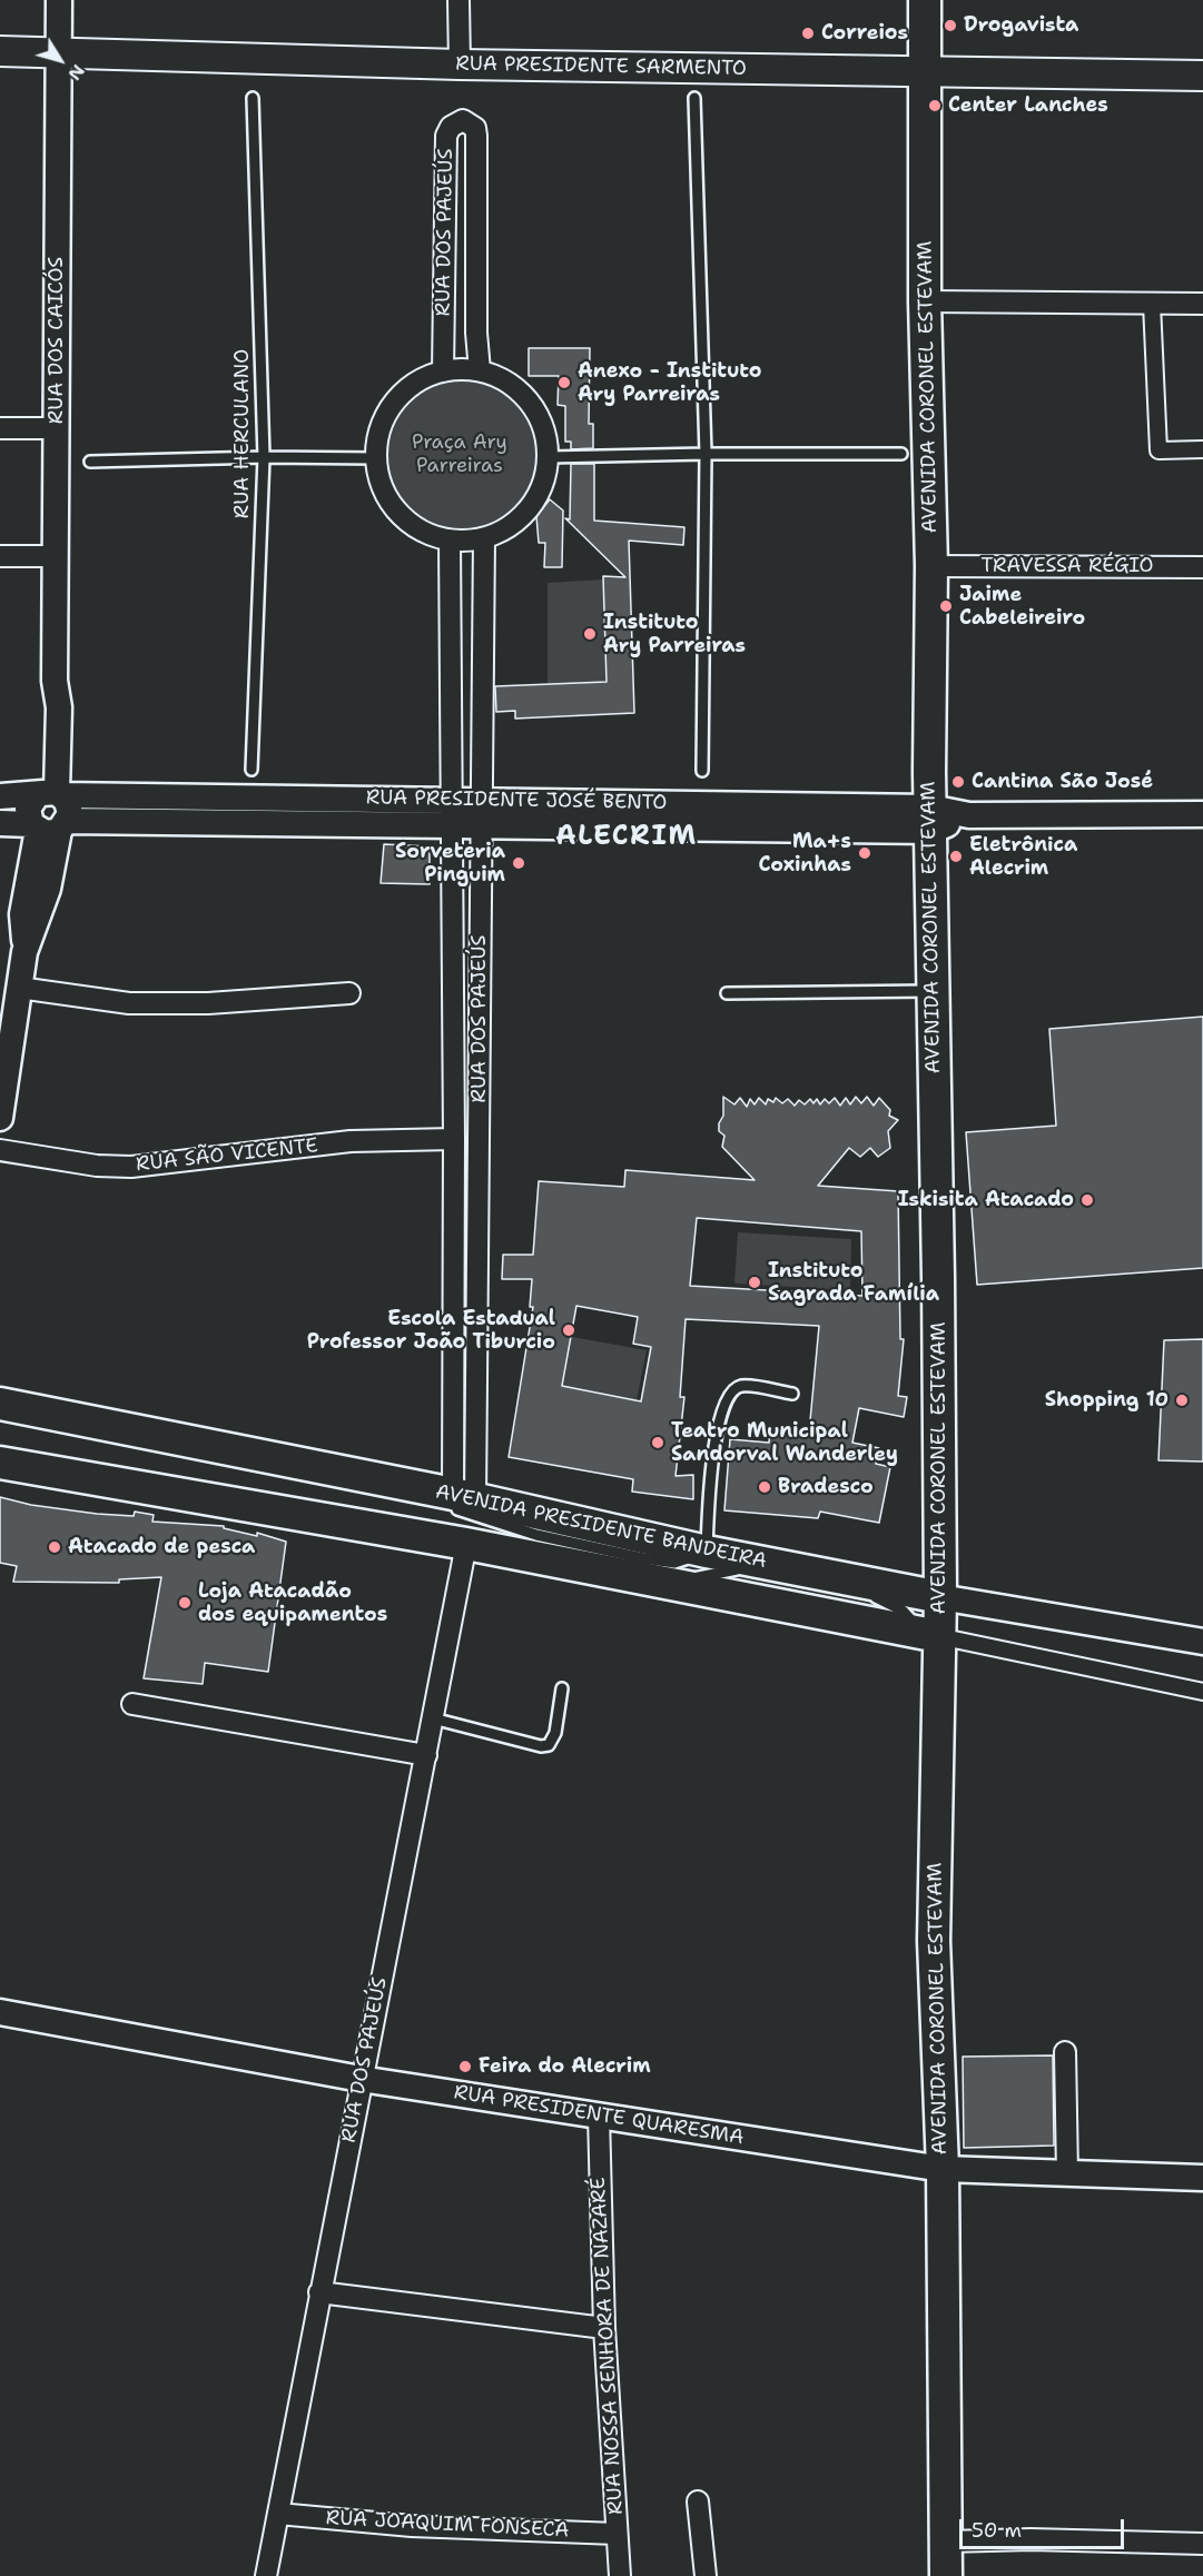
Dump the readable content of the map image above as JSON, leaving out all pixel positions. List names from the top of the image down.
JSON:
{
  "streets": {
    "main road": ["RUA PRESIDENTE SARMENTO", "AVENIDA CORONEL ESTEVAM", "AVENIDA PRESIDENTE BANDEIRA"],
    "street": [
      "RUA DOS PAJEÚS",
      "RUA DOS CAICÓS",
      "TRAVESSA RÉGIO",
      "RUA PRESIDENTE JOSÉ BENTO",
      "RUA SÃO VICENTE",
      "RUA PRESIDENTE QUARESMA",
      "RUA NOSSA SENHORA DE NAZARÉ",
      "RUA JOAQUIM FONSECA"
    ],
    "lane": ["RUA HERCULANO"]
  },
  "crossings": [
    ["RUA PRESIDENTE SARMENTO", "RUA DOS CAICÓS"],
    ["RUA PRESIDENTE SARMENTO", "AVENIDA CORONEL ESTEVAM"],
    ["RUA DOS PAJEÚS", "RUA PRESIDENTE JOSÉ BENTO"],
    ["RUA DOS PAJEÚS", "RUA SÃO VICENTE"],
    ["RUA DOS PAJEÚS", "AVENIDA PRESIDENTE BANDEIRA"],
    ["RUA DOS PAJEÚS", "RUA PRESIDENTE QUARESMA"],
    ["RUA DOS PAJEÚS", "RUA JOAQUIM FONSECA"],
    ["RUA DOS CAICÓS", "RUA PRESIDENTE JOSÉ BENTO"],
    ["AVENIDA CORONEL ESTEVAM", "TRAVESSA RÉGIO"],
    ["AVENIDA CORONEL ESTEVAM", "RUA PRESIDENTE JOSÉ BENTO"],
    ["AVENIDA CORONEL ESTEVAM", "AVENIDA PRESIDENTE BANDEIRA"],
    ["AVENIDA CORONEL ESTEVAM", "RUA PRESIDENTE QUARESMA"],
    ["RUA PRESIDENTE QUARESMA", "RUA NOSSA SENHORA DE NAZARÉ"],
    ["RUA NOSSA SENHORA DE NAZARÉ", "RUA JOAQUIM FONSECA"]
  ],
  "districts": ["ALECRIM"],
  "parks": ["Praça Ary Parreiras"],
  "places": [
    "Drogavista",
    "Correios",
    "Center Lanches",
    "Anexo - Instituto Ary Parreiras",
    "Jaime Cabeleireiro",
    "Instituto Ary Parreiras",
    "Cantina São José",
    "Ma+s Coxinhas",
    "Eletrônica Alecrim",
    "Sorveteria Pinguim",
    "Iskisita Atacado",
    "Instituto Sagrada Família",
    "Escola Estadual Professor João Tiburcio",
    "Shopping 10",
    "Teatro Municipal Sandorval Wanderley",
    "Bradesco",
    "Atacado de pesca",
    "Loja Atacadão dos equipamentos",
    "Feira do Alecrim"
  ],
  "scale_bar": "50 m",
  "north": "bottom right"
}
